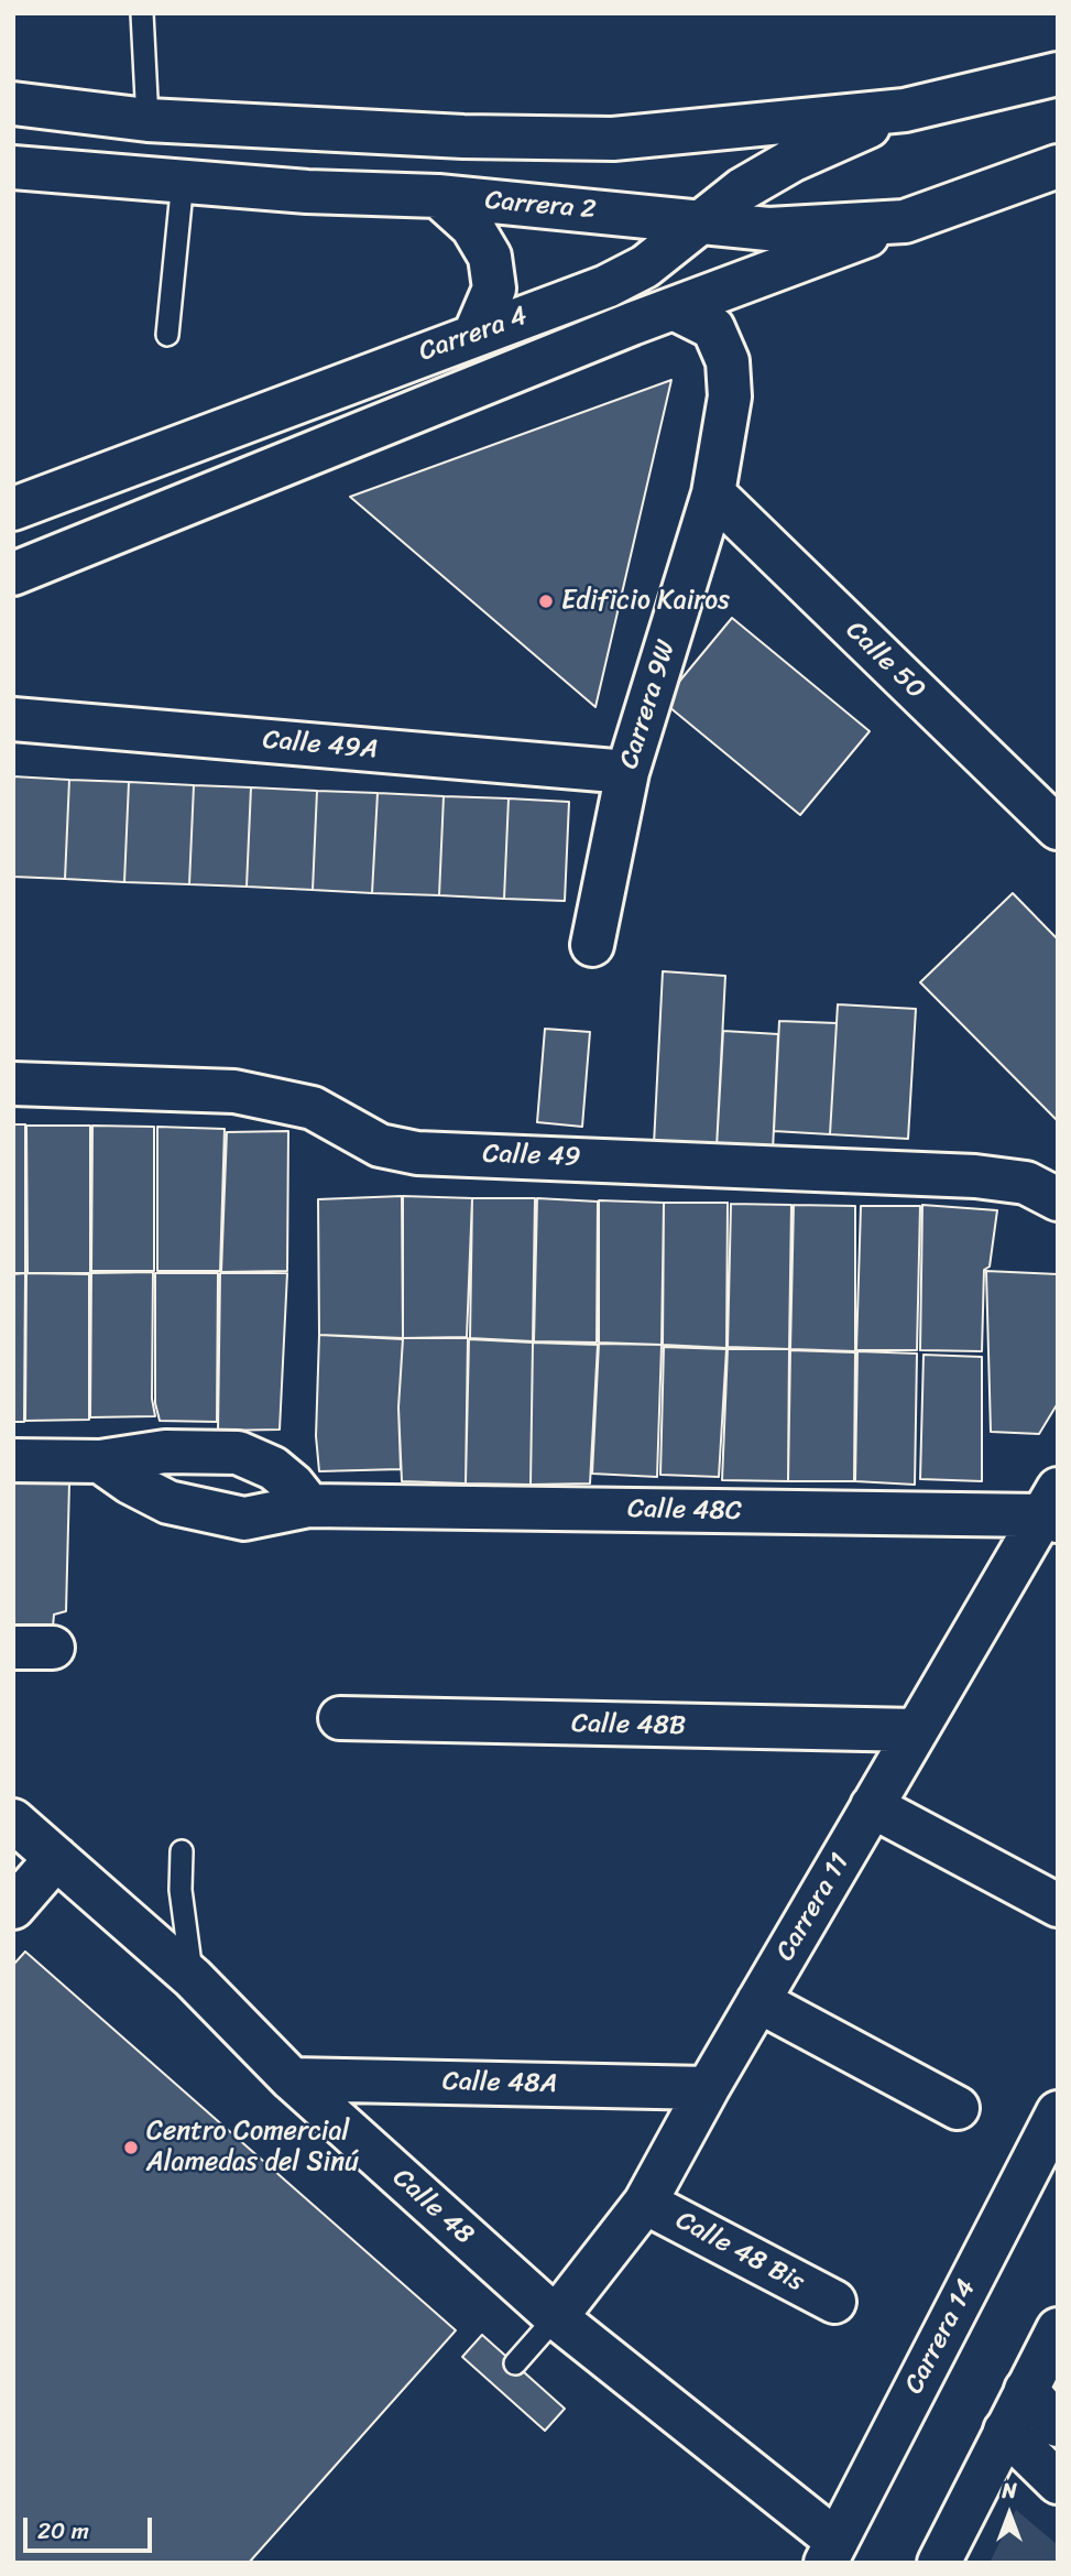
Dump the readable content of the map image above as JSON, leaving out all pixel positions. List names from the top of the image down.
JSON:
{
  "streets": {
    "street": [
      "Carrera 2",
      "Carrera 4",
      "Calle 50",
      "Carrera 9W",
      "Calle 49A",
      "Calle 49",
      "Calle 48C",
      "Calle 48B",
      "Carrera 11",
      "Calle 48A",
      "Calle 48",
      "Calle 48 Bis",
      "Carrera 14"
    ]
  },
  "crossings": [
    ["Carrera 2", "Carrera 4"],
    ["Calle 50", "Carrera 9W"],
    ["Carrera 9W", "Calle 49A"],
    ["Calle 48C", "Carrera 11"],
    ["Calle 48B", "Carrera 11"],
    ["Carrera 11", "Calle 48A"],
    ["Carrera 11", "Calle 48"],
    ["Carrera 11", "Calle 48 Bis"],
    ["Calle 48A", "Calle 48"],
    ["Calle 48", "Carrera 14"]
  ],
  "places": ["Edificio Kairos", "Centro Comercial Alamedas del Sinú"],
  "scale_bar": "20 m",
  "north": "top"
}
